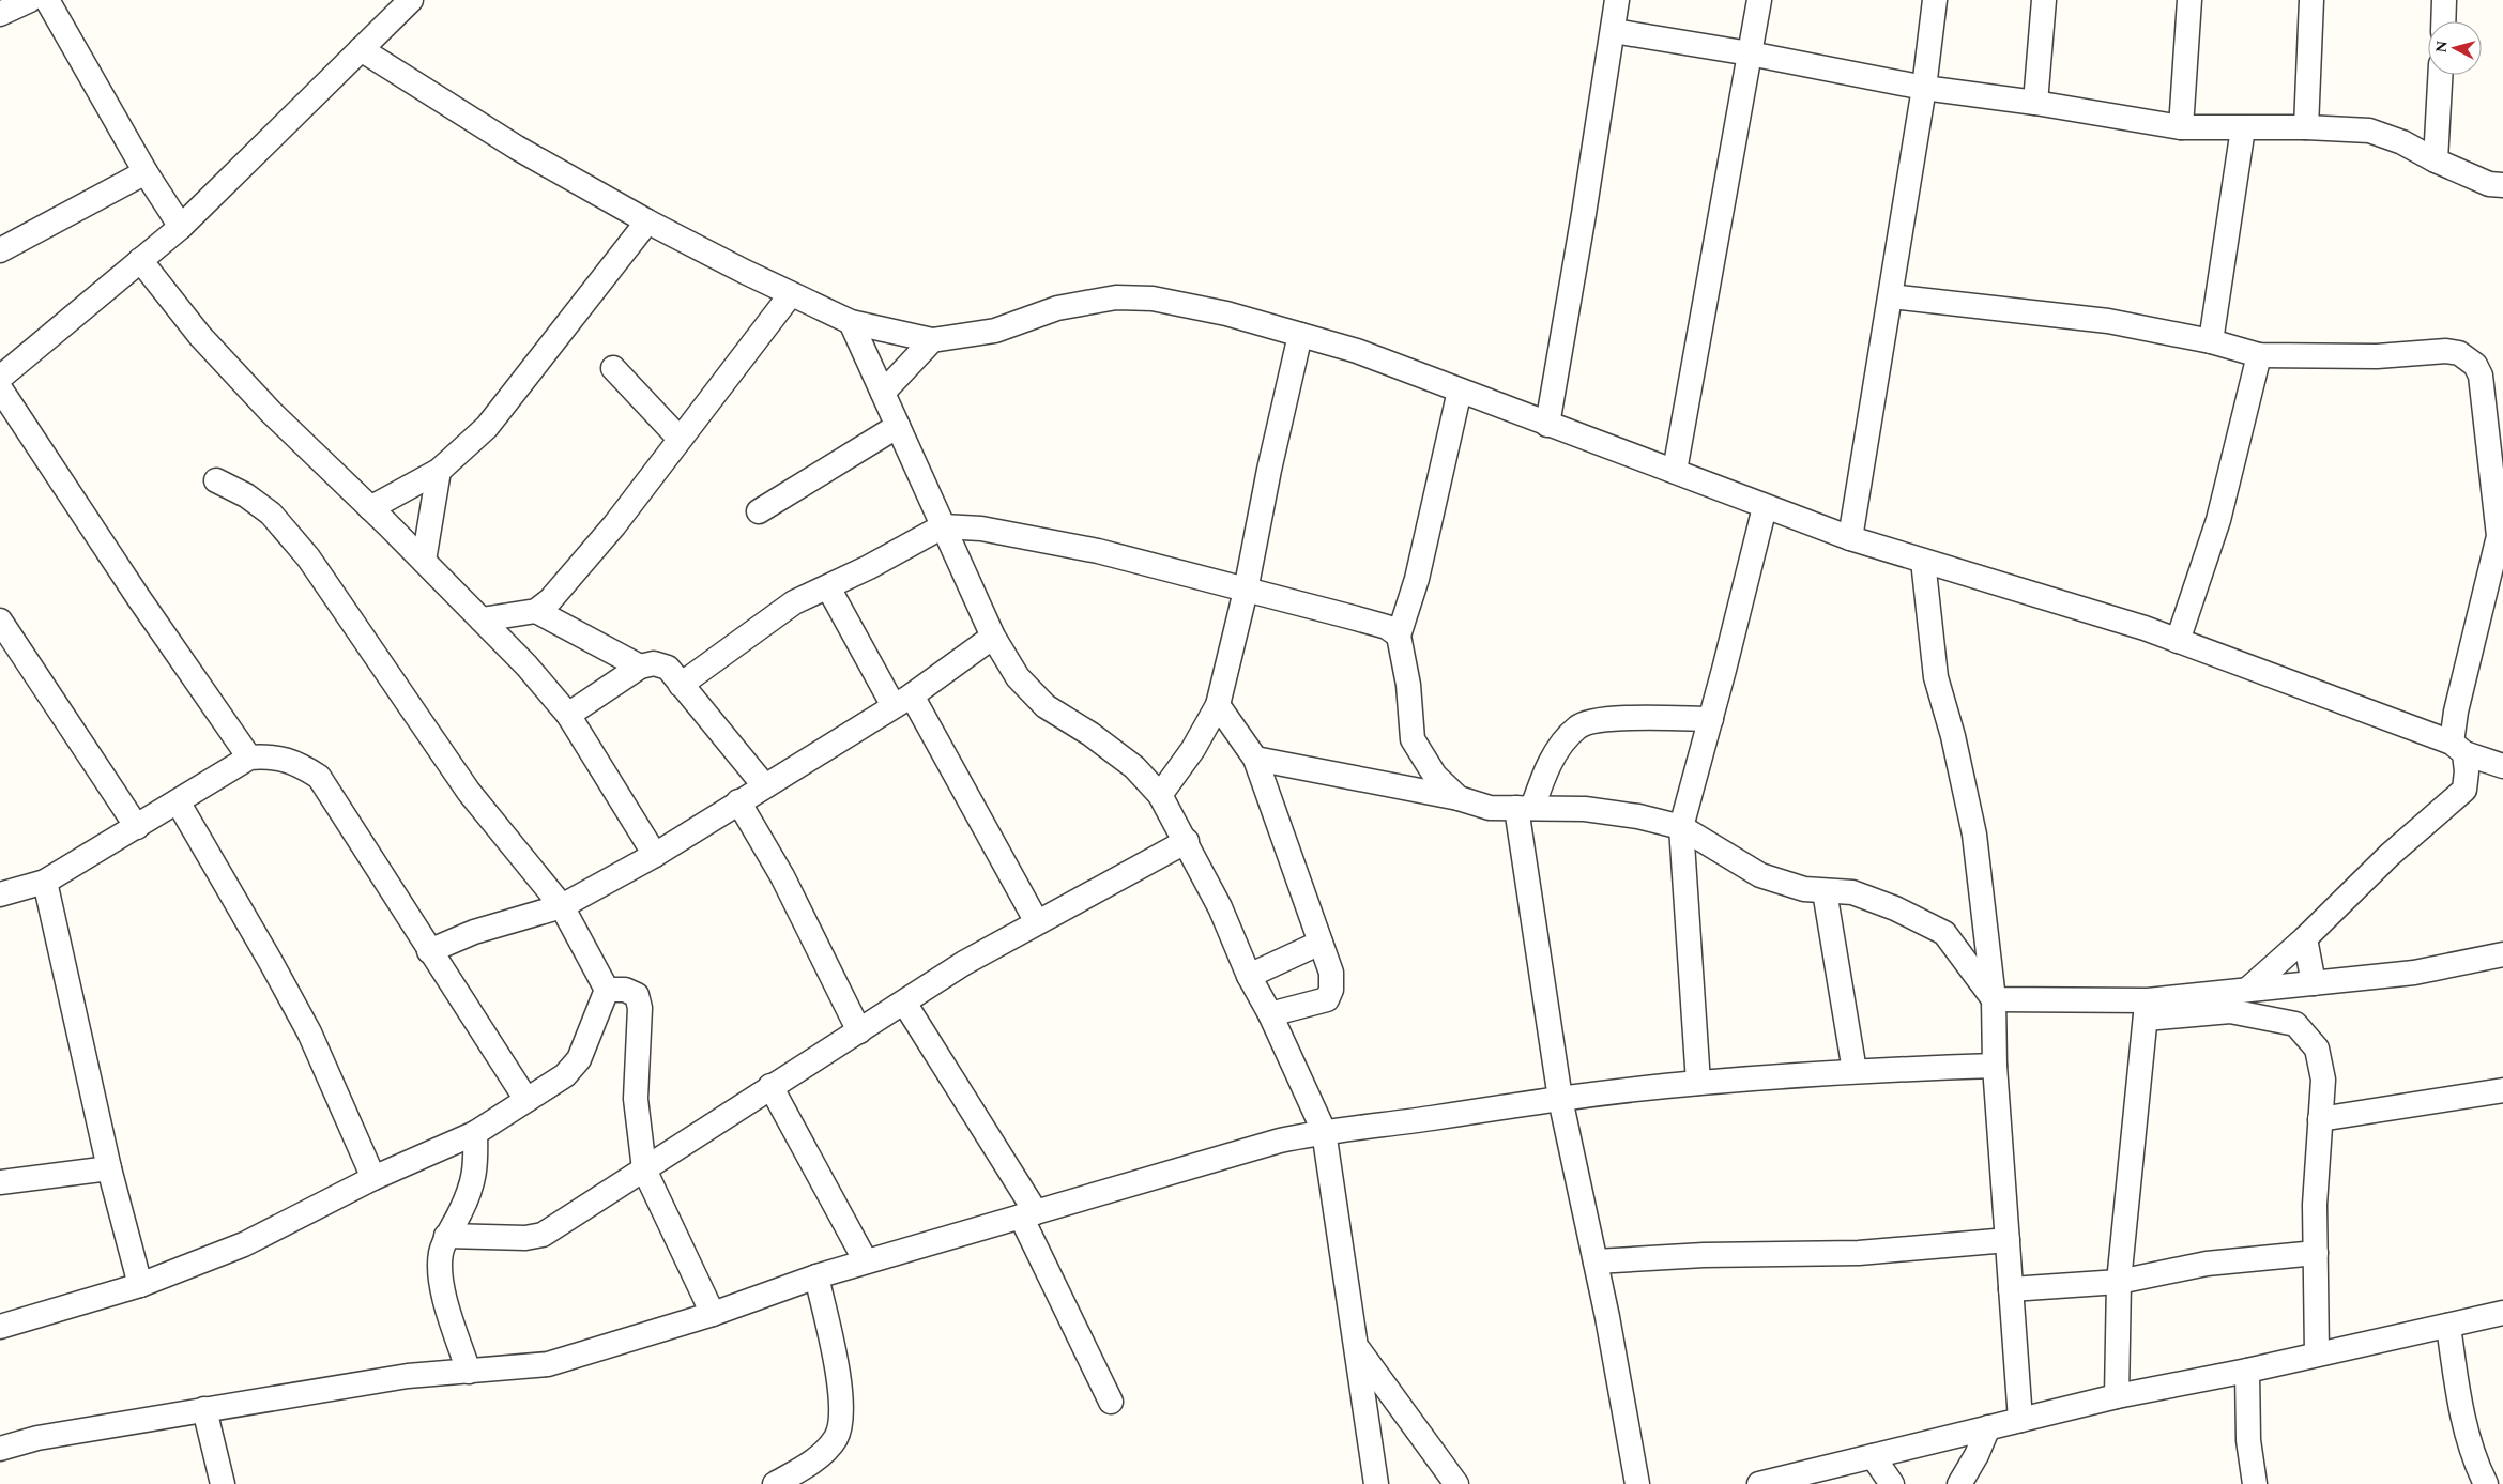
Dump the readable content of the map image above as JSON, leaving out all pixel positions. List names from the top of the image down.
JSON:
{
  "north": "left"
}
